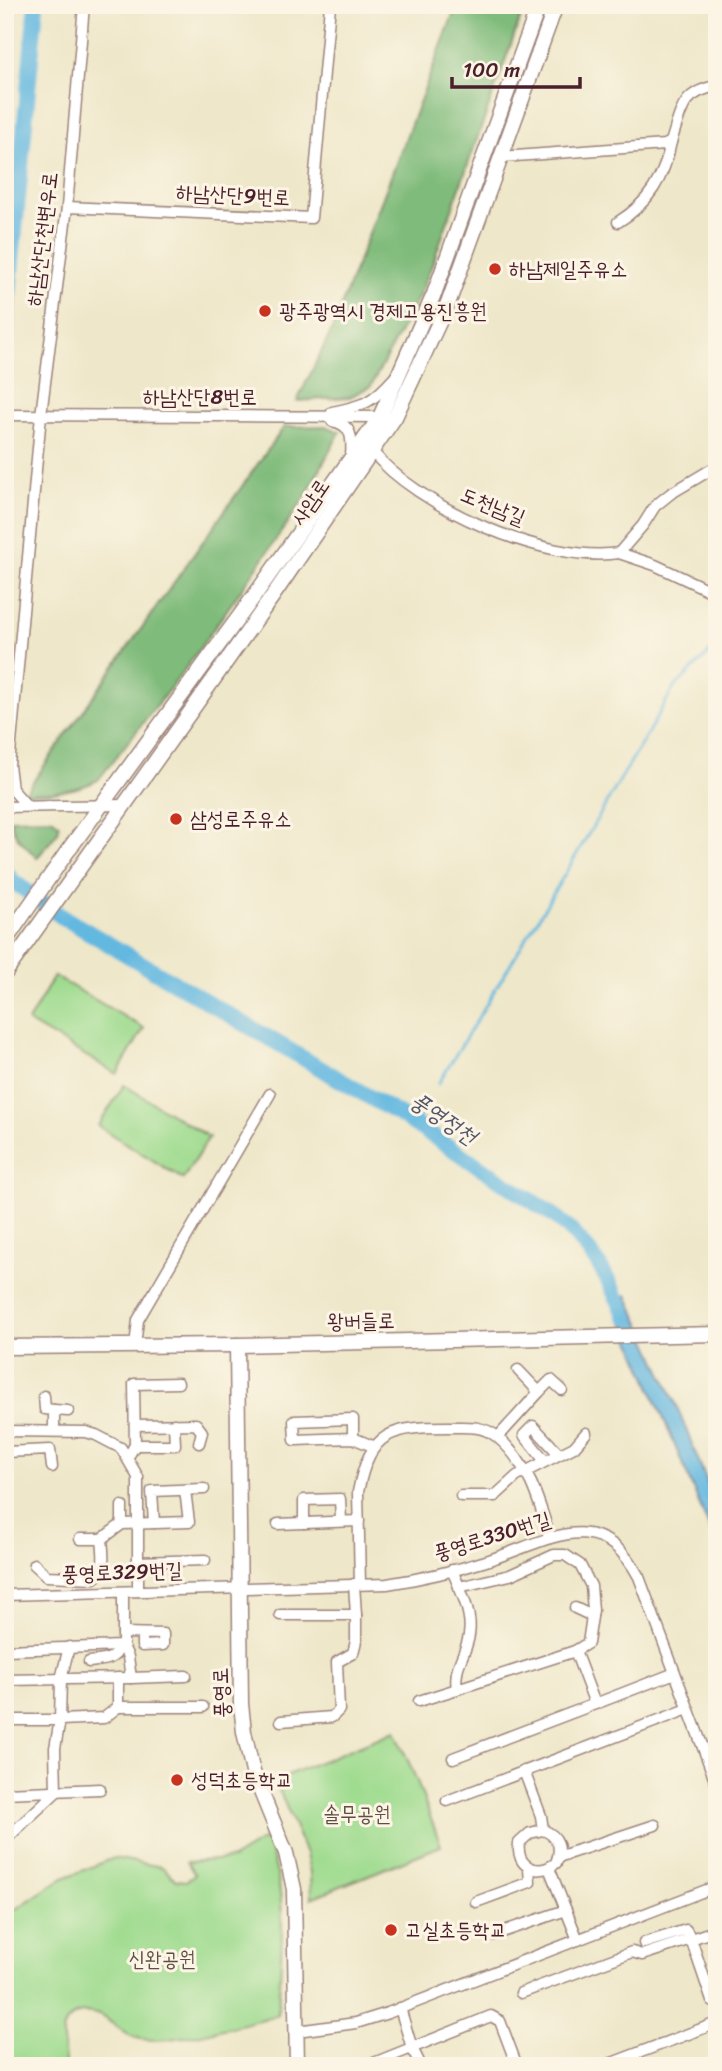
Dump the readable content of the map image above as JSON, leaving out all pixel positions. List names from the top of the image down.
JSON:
{
  "streets": {
    "main road": ["사암로", "왕버들로", "풍영로"],
    "street": [
      "하남산단9번로",
      "하남산단천변우로",
      "하남산단8번로",
      "도천남길",
      "풍영로330번길",
      "풍영로329번길"
    ]
  },
  "crossings": [
    ["하남산단9번로", "하남산단천변우로"],
    ["하남산단천변우로", "하남산단8번로"],
    ["하남산단8번로", "사암로"],
    ["사암로", "도천남길"],
    ["왕버들로", "풍영로"],
    ["풍영로330번길", "풍영로329번길"],
    ["풍영로330번길", "풍영로"],
    ["풍영로329번길", "풍영로"]
  ],
  "water": ["풍영정천"],
  "parks": ["솔무공원", "신완공원"],
  "places": [
    "하남제일주유소",
    "광주광역시 경제고용진흥원",
    "삼성로주유소",
    "성덕초등학교",
    "고실초등학교"
  ],
  "scale_bar": "100 m"
}
